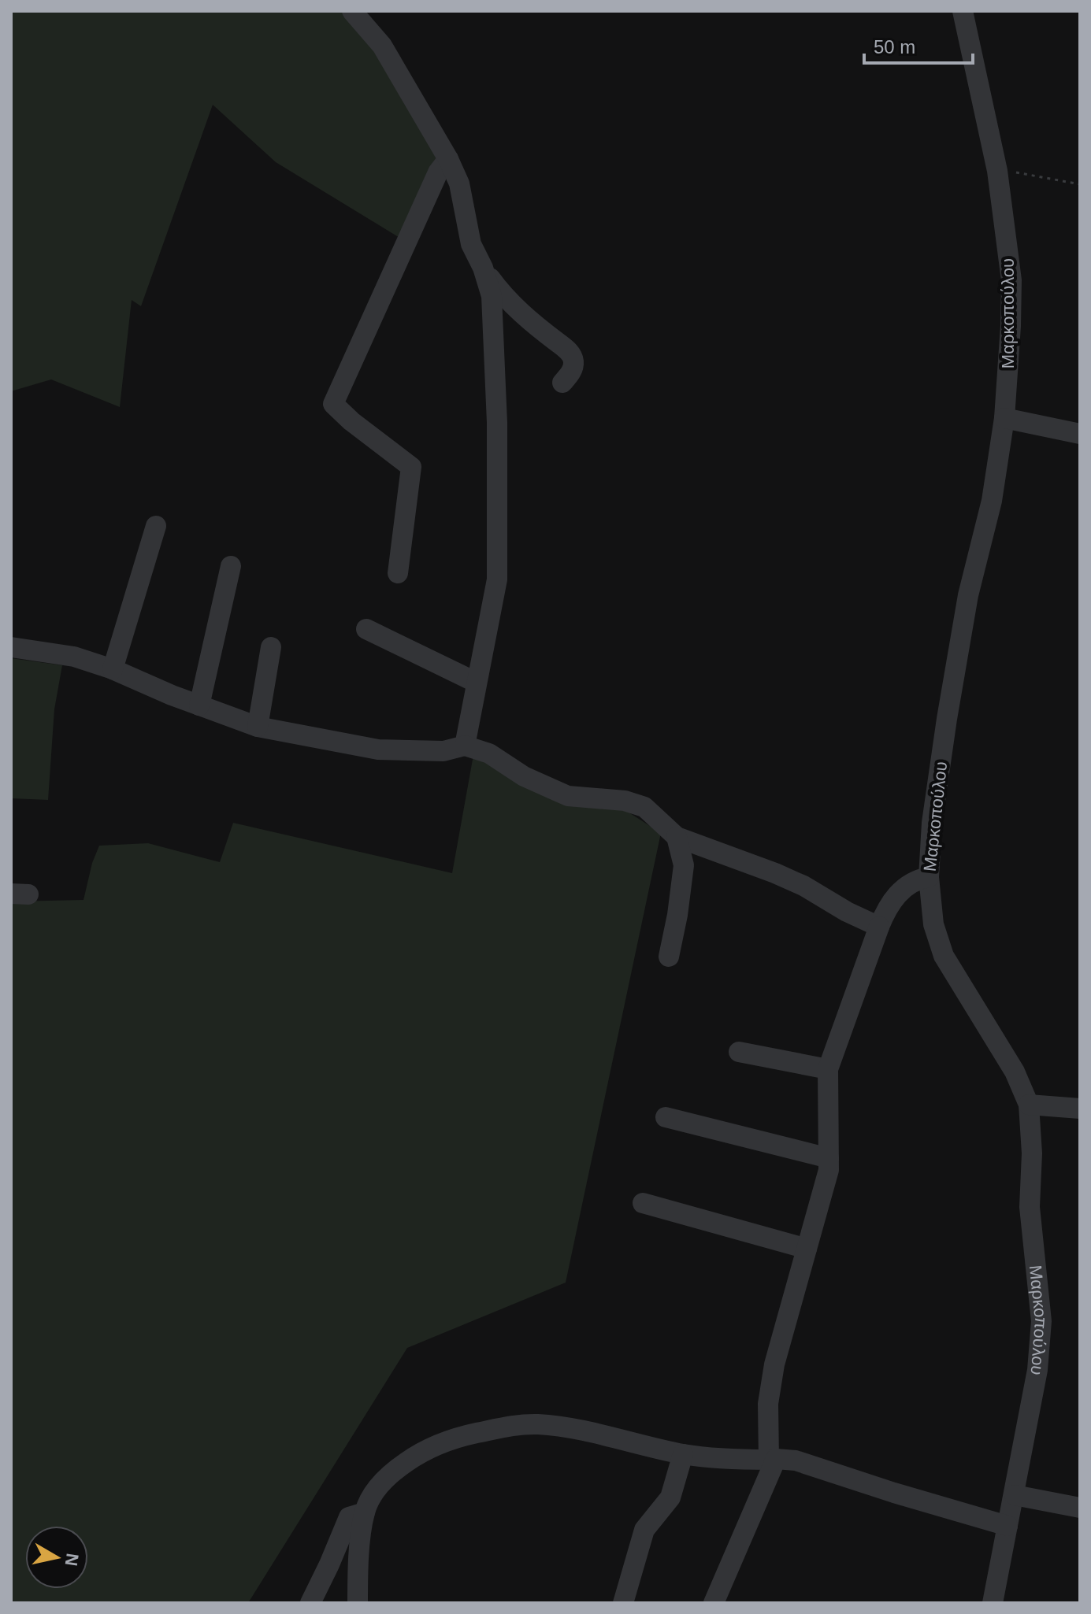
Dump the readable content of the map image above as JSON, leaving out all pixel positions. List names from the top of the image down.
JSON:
{
  "streets": {
    "street": ["Μαρκοπούλου"]
  },
  "scale_bar": "50 m",
  "north": "right"
}
